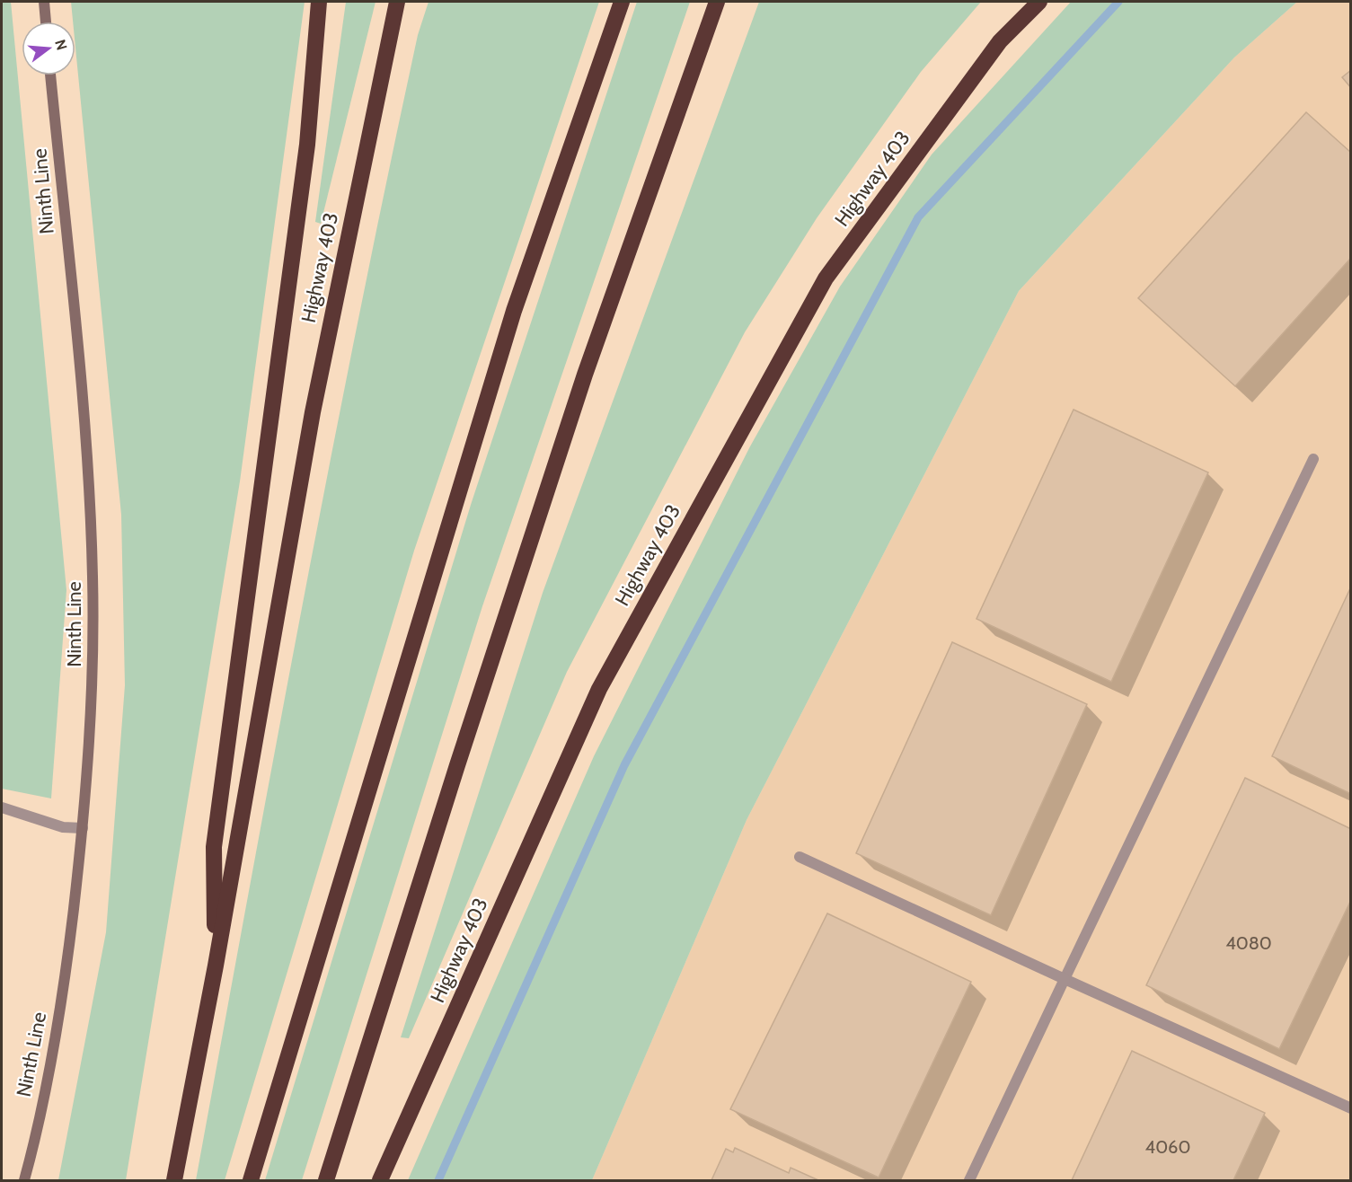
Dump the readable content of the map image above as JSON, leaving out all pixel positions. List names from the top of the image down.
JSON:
{
  "streets": {
    "highway": ["Highway 403"],
    "main road": ["Ninth Line"]
  },
  "house_numbers": ["4080", "4060"],
  "north": "right"
}
